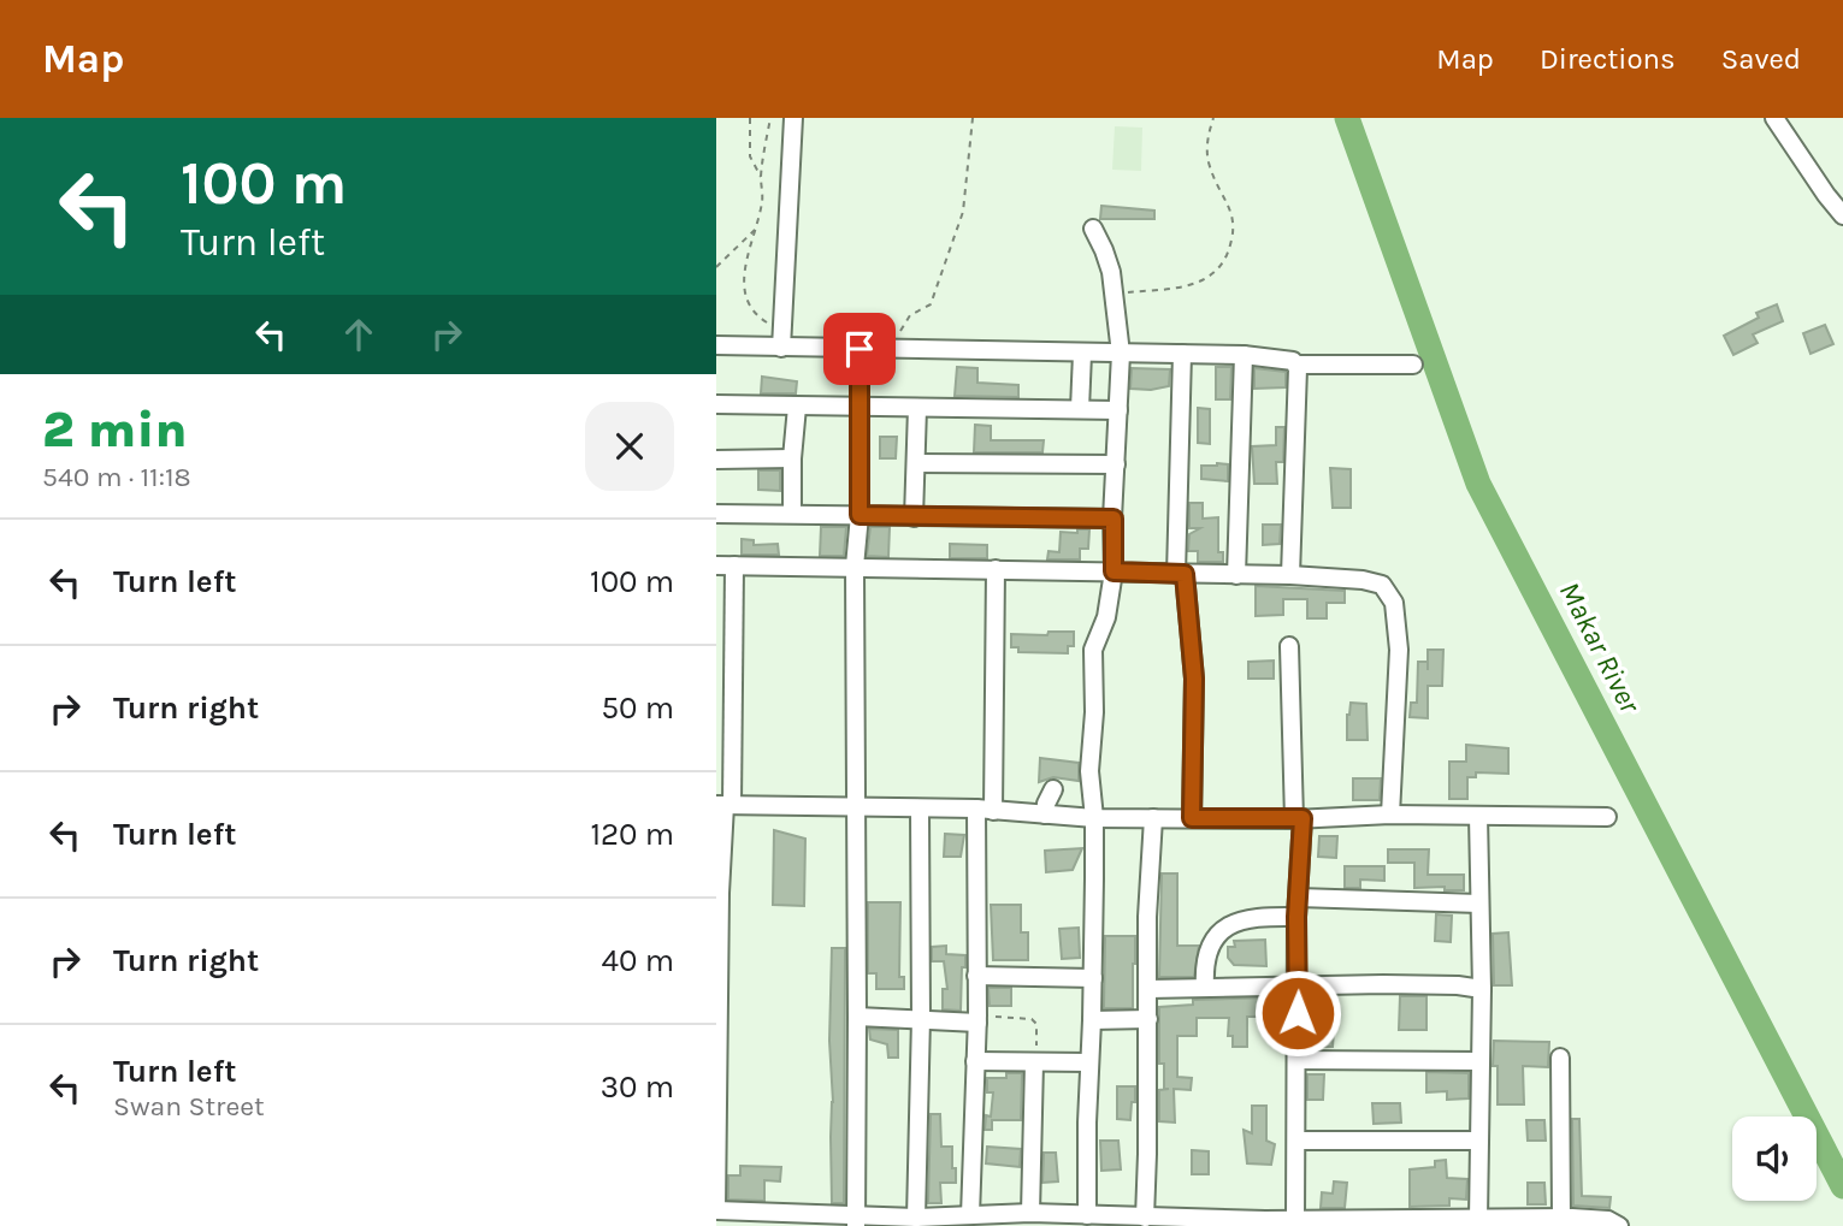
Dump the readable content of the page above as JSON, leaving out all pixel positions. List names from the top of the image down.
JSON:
{
  "water": ["Makar River"],
  "page": {
    "header": "Map",
    "nav": ["Map", "Directions", "Saved"],
    "turn": ["100 m", "Turn left"],
    "heading": ["2 min", "540 m · 11:18"],
    "list": [
      {
        "name": "Turn left",
        "value": "100 m"
      },
      {
        "name": "Turn right",
        "value": "50 m"
      },
      {
        "name": "Turn left",
        "value": "120 m"
      },
      {
        "name": "Turn right",
        "value": "40 m"
      },
      {
        "name": "Turn left",
        "note": "Swan Street",
        "value": "30 m"
      }
    ]
  }
}
